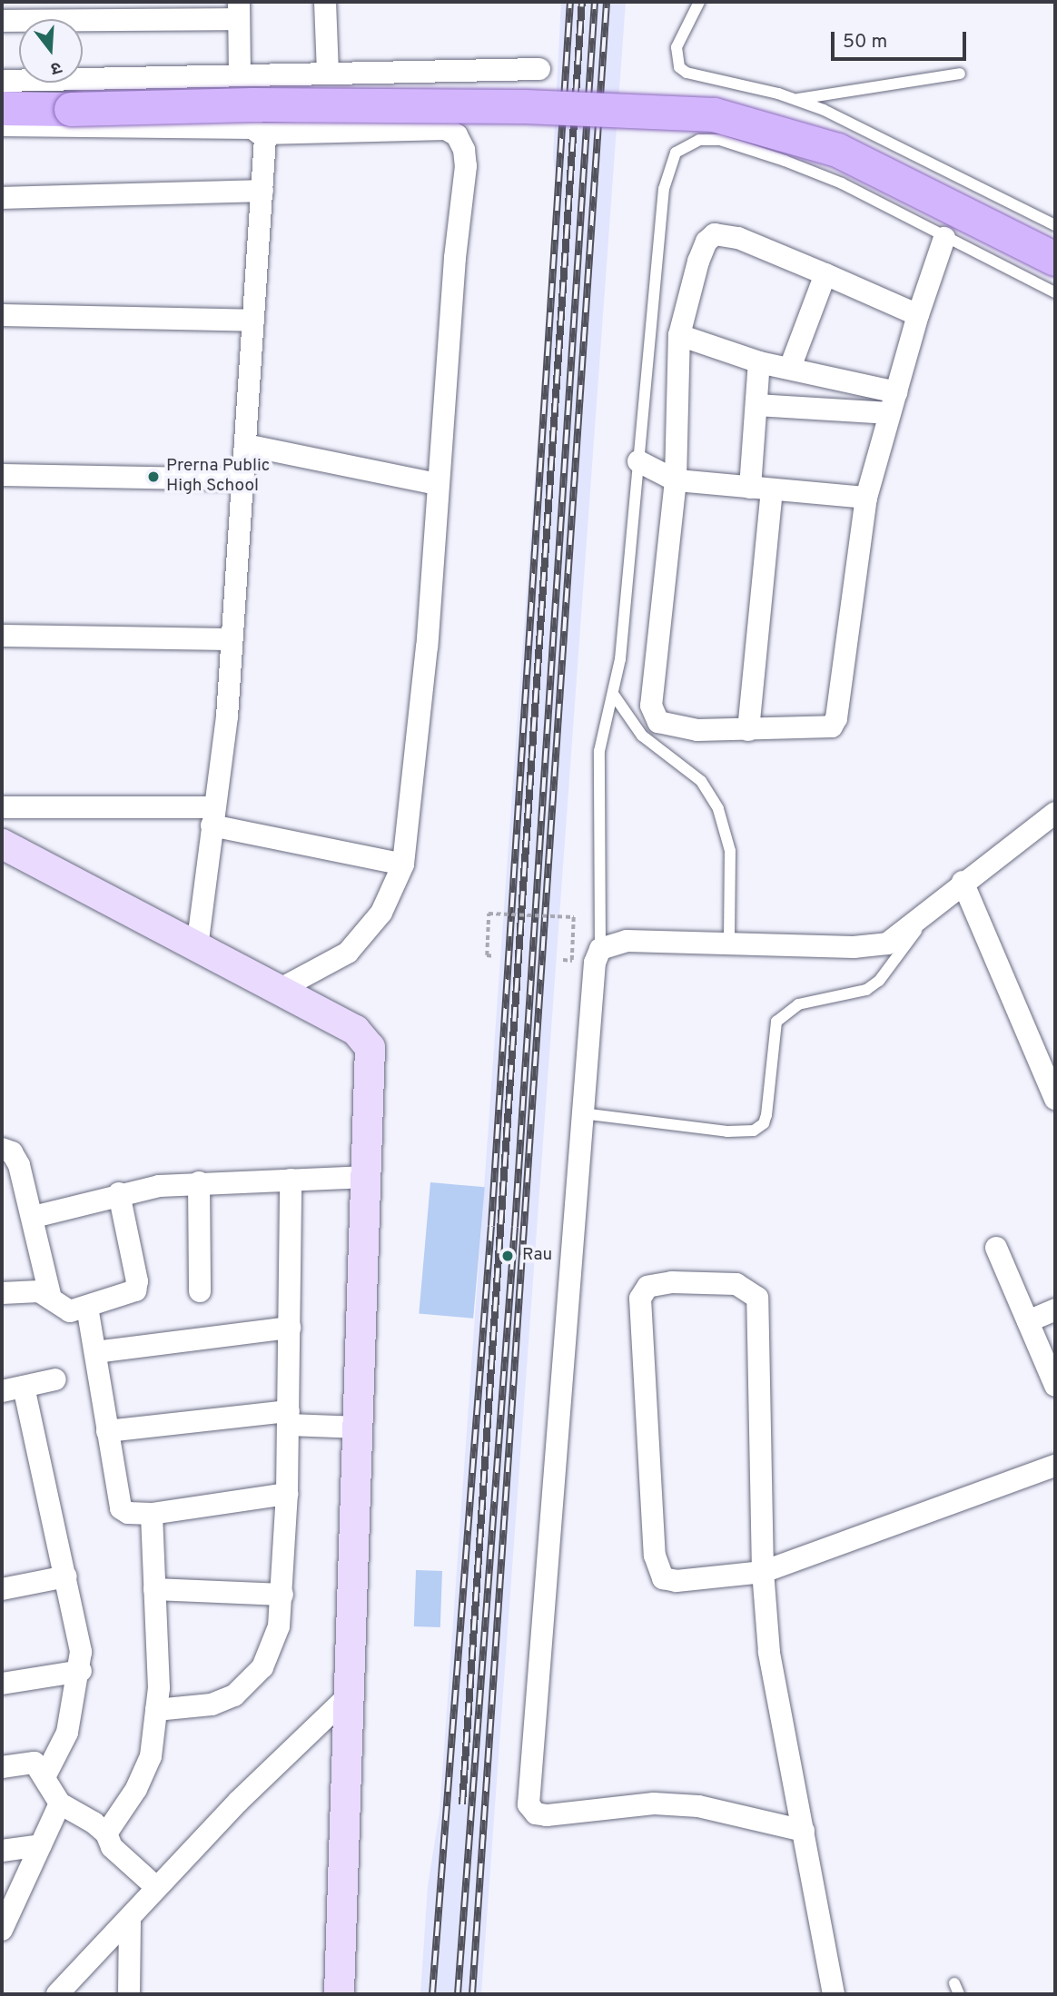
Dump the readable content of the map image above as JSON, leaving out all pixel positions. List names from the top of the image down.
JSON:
{
  "places": ["Prerna Public High School", "Rau"],
  "scale_bar": "50 m",
  "north": "bottom"
}
